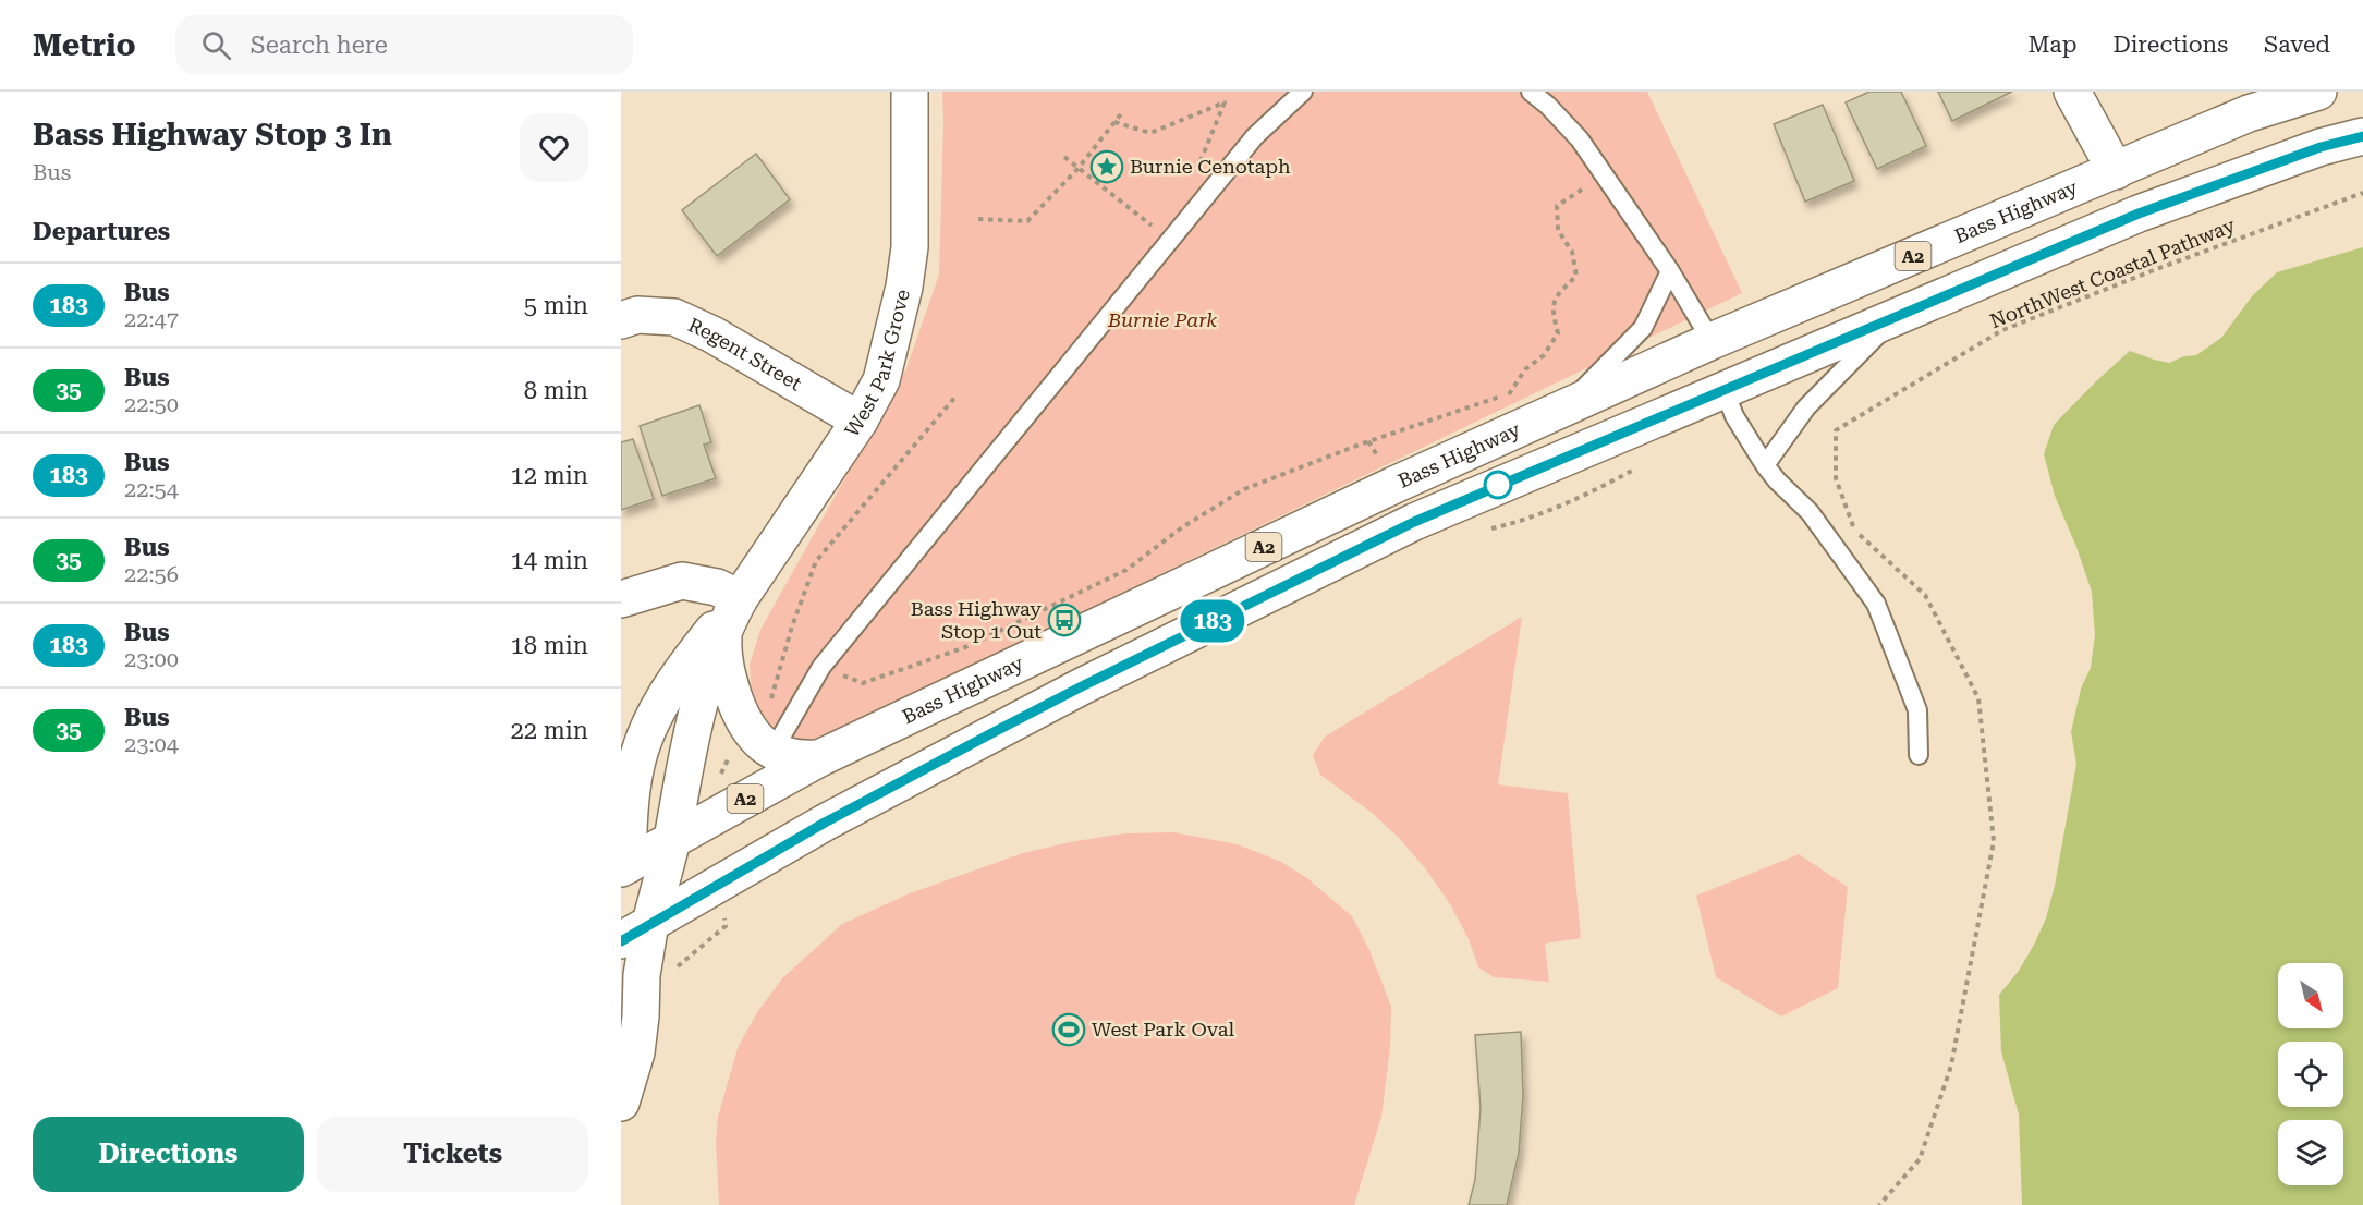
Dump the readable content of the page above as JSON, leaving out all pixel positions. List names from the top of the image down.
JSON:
{
  "streets": {
    "main road": [
      "Bass Highway",
      "A2",
      "Regent Street",
      "West Park Grove"
    ],
    "path": ["NorthWest Coastal Pathway"]
  },
  "crossings": [
    ["Bass Highway", "West Park Grove"],
    ["A2", "West Park Grove"],
    ["Regent Street", "West Park Grove"]
  ],
  "parks": ["Burnie Park"],
  "places": {
    "place": ["Burnie Cenotaph"],
    "bus stop": ["Bass Highway Stop 1 Out"],
    "sports": ["West Park Oval"]
  },
  "lines": ["bus line 183"],
  "north": "bottom right",
  "page": {
    "header": "Metrio",
    "search": "Search here",
    "nav": ["Map", "Directions", "Saved"],
    "heading": [
      ["Bass Highway Stop 3 In", "Bus"],
      "Departures"
    ],
    "on_map": "183",
    "list": [
      {
        "mark": "183",
        "name": "Bus",
        "note": "22:47",
        "value": "5 min"
      },
      {
        "mark": "35",
        "name": "Bus",
        "note": "22:50",
        "value": "8 min"
      },
      {
        "mark": "183",
        "name": "Bus",
        "note": "22:54",
        "value": "12 min"
      },
      {
        "mark": "35",
        "name": "Bus",
        "note": "22:56",
        "value": "14 min"
      },
      {
        "mark": "183",
        "name": "Bus",
        "note": "23:00",
        "value": "18 min"
      },
      {
        "mark": "35",
        "name": "Bus",
        "note": "23:04",
        "value": "22 min"
      }
    ],
    "buttons": ["Directions", "Tickets"]
  }
}
